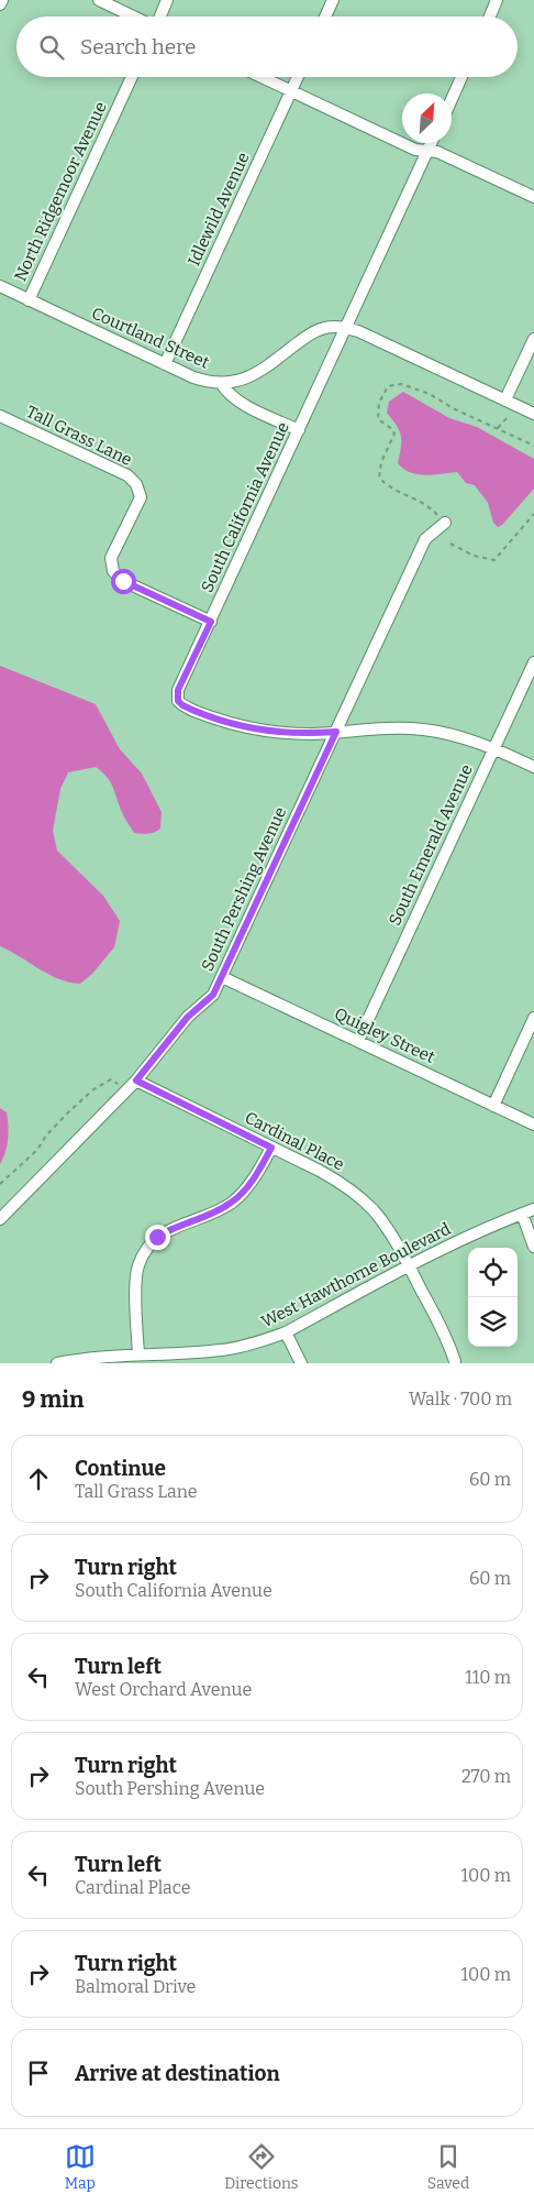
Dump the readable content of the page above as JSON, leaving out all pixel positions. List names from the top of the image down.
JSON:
{
  "streets": {
    "street": [
      "North Ridgemoor Avenue",
      "Idlewild Avenue",
      "Courtland Street",
      "Tall Grass Lane",
      "South California Avenue",
      "South Emerald Avenue",
      "South Pershing Avenue",
      "Quigley Street",
      "Cardinal Place",
      "West Hawthorne Boulevard"
    ]
  },
  "crossings": [
    ["North Ridgemoor Avenue", "Courtland Street"],
    ["Idlewild Avenue", "Courtland Street"],
    ["Courtland Street", "South California Avenue"],
    ["Tall Grass Lane", "South California Avenue"],
    ["South California Avenue", "South Pershing Avenue"],
    ["South Emerald Avenue", "Quigley Street"],
    ["South Pershing Avenue", "Quigley Street"],
    ["South Pershing Avenue", "Cardinal Place"],
    ["Cardinal Place", "West Hawthorne Boulevard"]
  ],
  "north": "top right",
  "page": {
    "search": "Search here",
    "heading": ["9 min", "Walk · 700 m"],
    "list": [
      ["Continue", "Tall Grass Lane", "60 m"],
      ["Turn right", "South California Avenue", "60 m"],
      ["Turn left", "West Orchard Avenue", "110 m"],
      ["Turn right", "South Pershing Avenue", "270 m"],
      ["Turn left", "Cardinal Place", "100 m"],
      ["Turn right", "Balmoral Drive", "100 m"],
      "Arrive at destination"
    ],
    "nav": ["Map", "Directions", "Saved"]
  }
}
